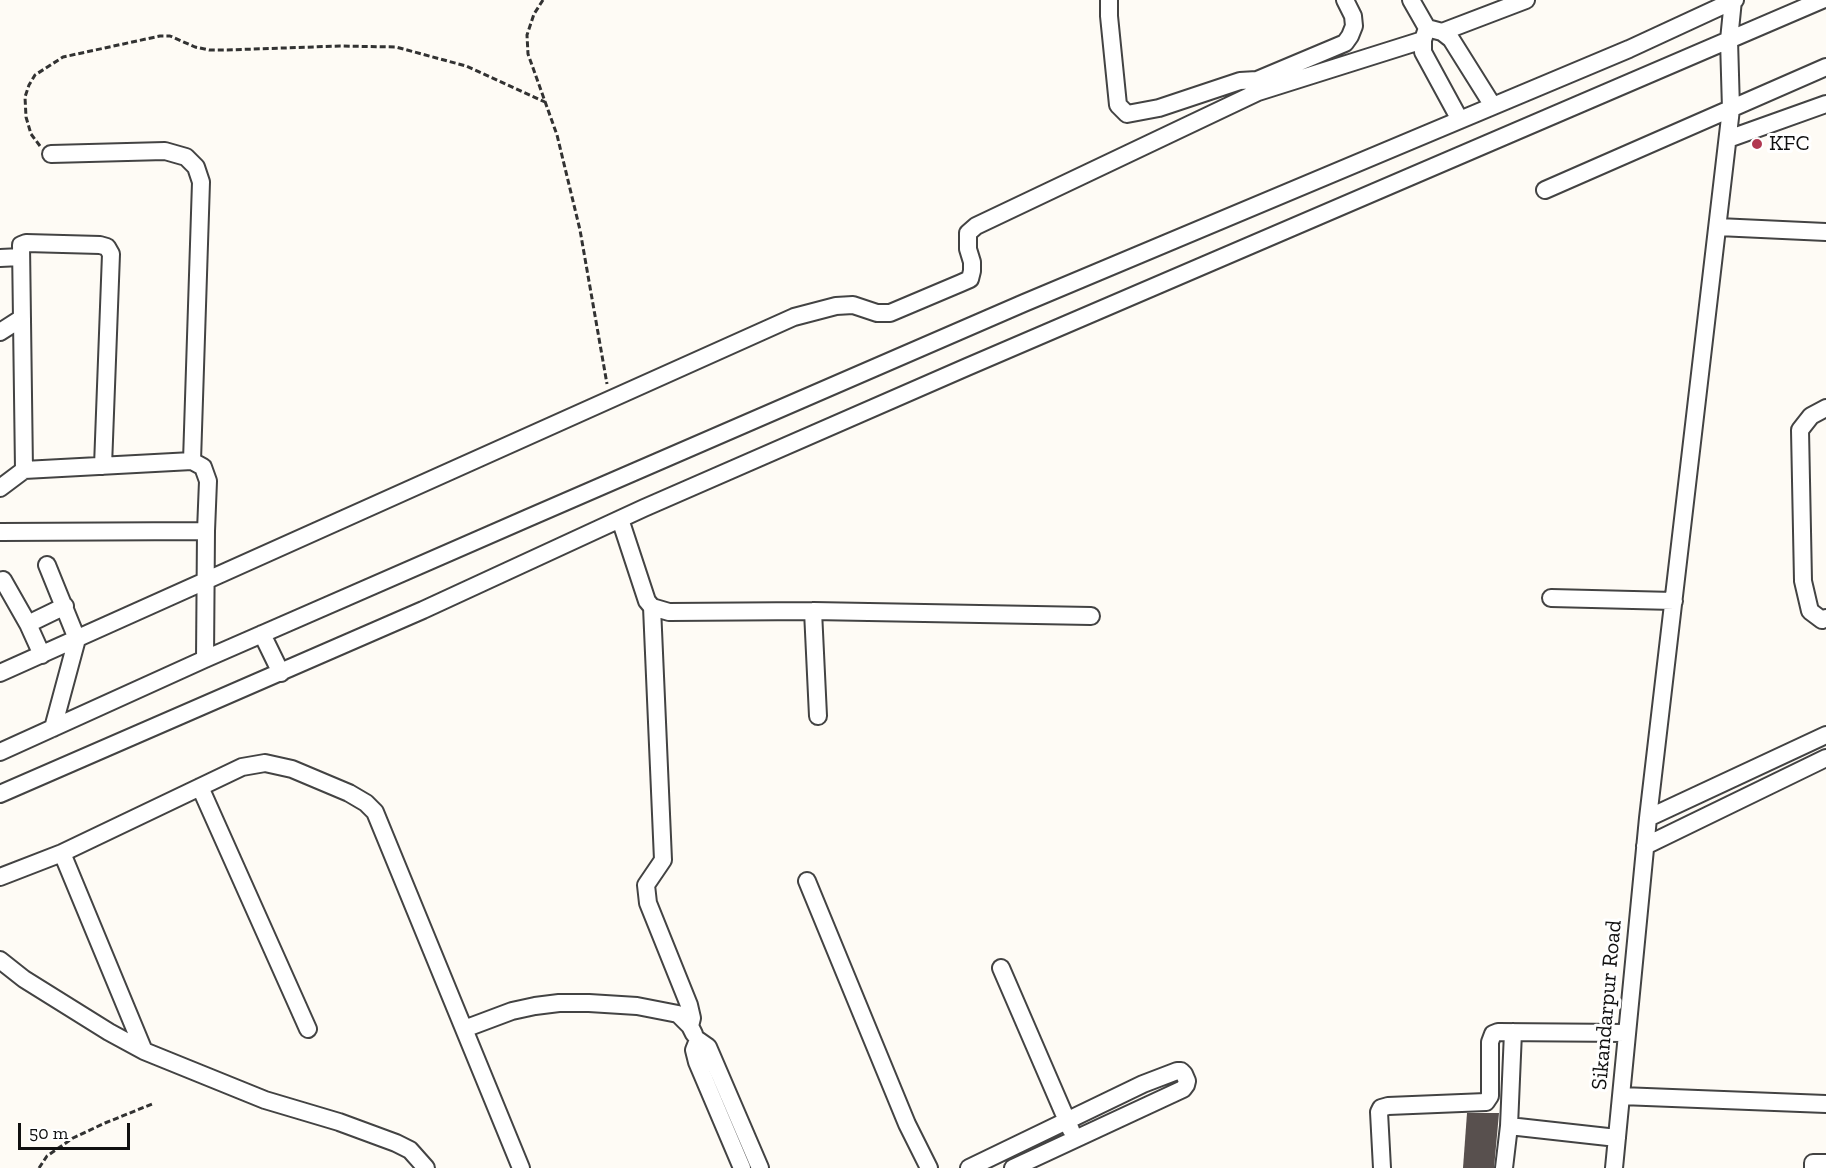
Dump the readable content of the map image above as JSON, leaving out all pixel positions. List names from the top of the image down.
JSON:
{
  "streets": {
    "street": ["Sikandarpur Road"]
  },
  "places": ["KFC"],
  "scale_bar": "50 m"
}
